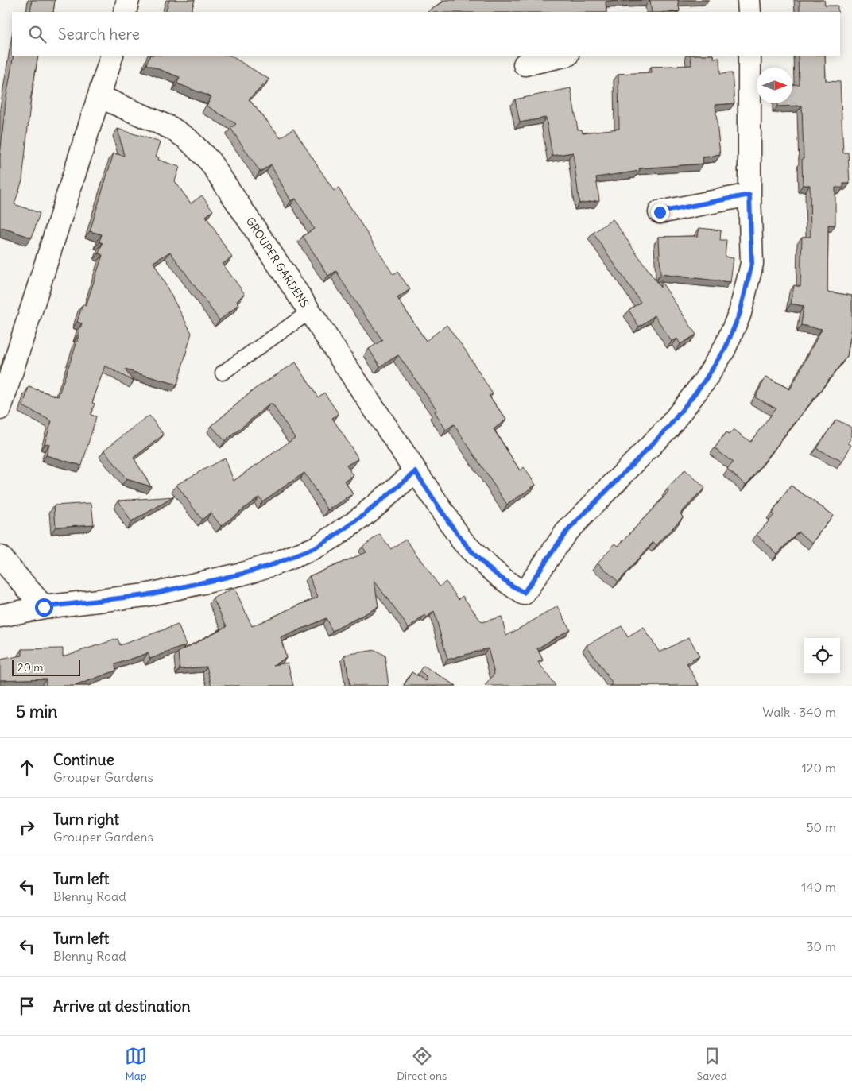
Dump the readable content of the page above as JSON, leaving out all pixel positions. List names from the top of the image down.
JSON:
{
  "streets": {
    "street": ["GROUPER GARDENS"]
  },
  "scale_bar": "20 m",
  "north": "right",
  "page": {
    "search": "Search here",
    "scale": "20 m",
    "heading": ["5 min", "Walk · 340 m"],
    "list": [
      ["Continue", "Grouper Gardens", "120 m"],
      ["Turn right", "Grouper Gardens", "50 m"],
      ["Turn left", "Blenny Road", "140 m"],
      ["Turn left", "Blenny Road", "30 m"],
      "Arrive at destination"
    ],
    "nav": ["Map", "Directions", "Saved"]
  }
}
